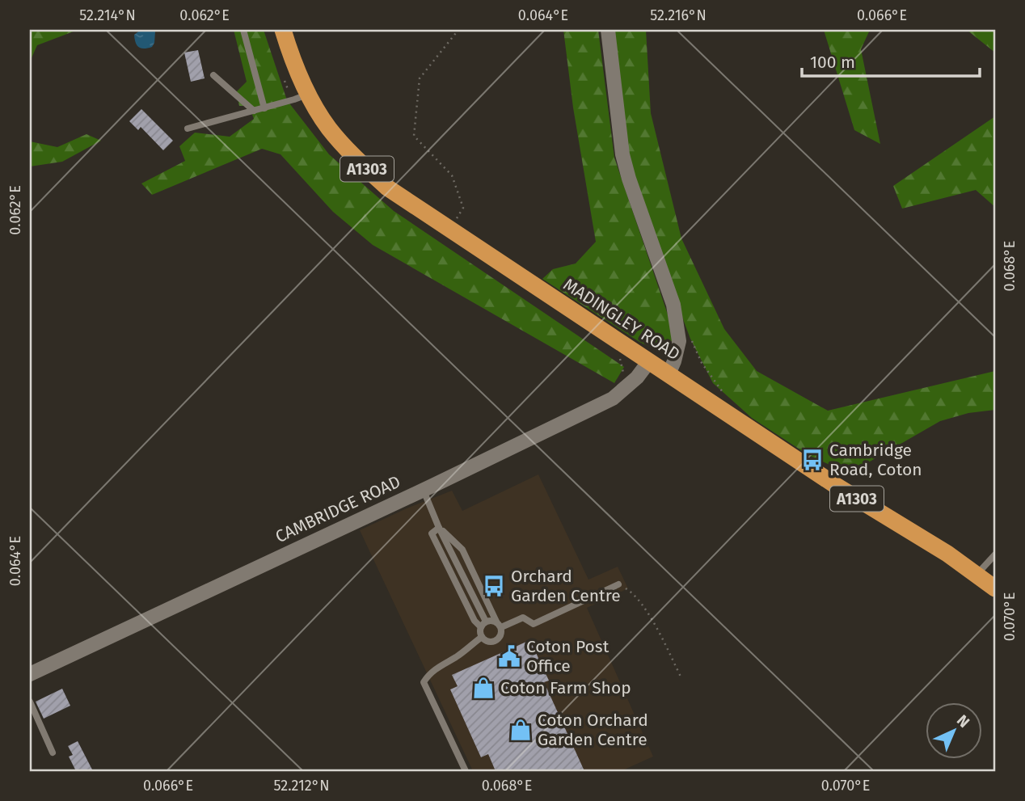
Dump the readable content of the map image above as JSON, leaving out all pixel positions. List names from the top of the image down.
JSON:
{
  "streets": {
    "highway": ["A1303", "MADINGLEY ROAD"],
    "street": ["CAMBRIDGE ROAD"]
  },
  "crossings": [
    ["MADINGLEY ROAD", "CAMBRIDGE ROAD"]
  ],
  "places": {
    "bus stop": ["Cambridge Road, Coton", "Orchard Garden Centre"],
    "public building": ["Coton Post Office"],
    "shop": ["Coton Farm Shop", "Coton Orchard Garden Centre"]
  },
  "scale_bar": "100 m",
  "north": "top right",
  "coordinates": [
    "52.214°N",
    "0.062°E",
    "0.064°E",
    "52.216°N",
    "0.066°E",
    "0.068°E",
    "0.070°E",
    "52.212°N"
  ]
}
